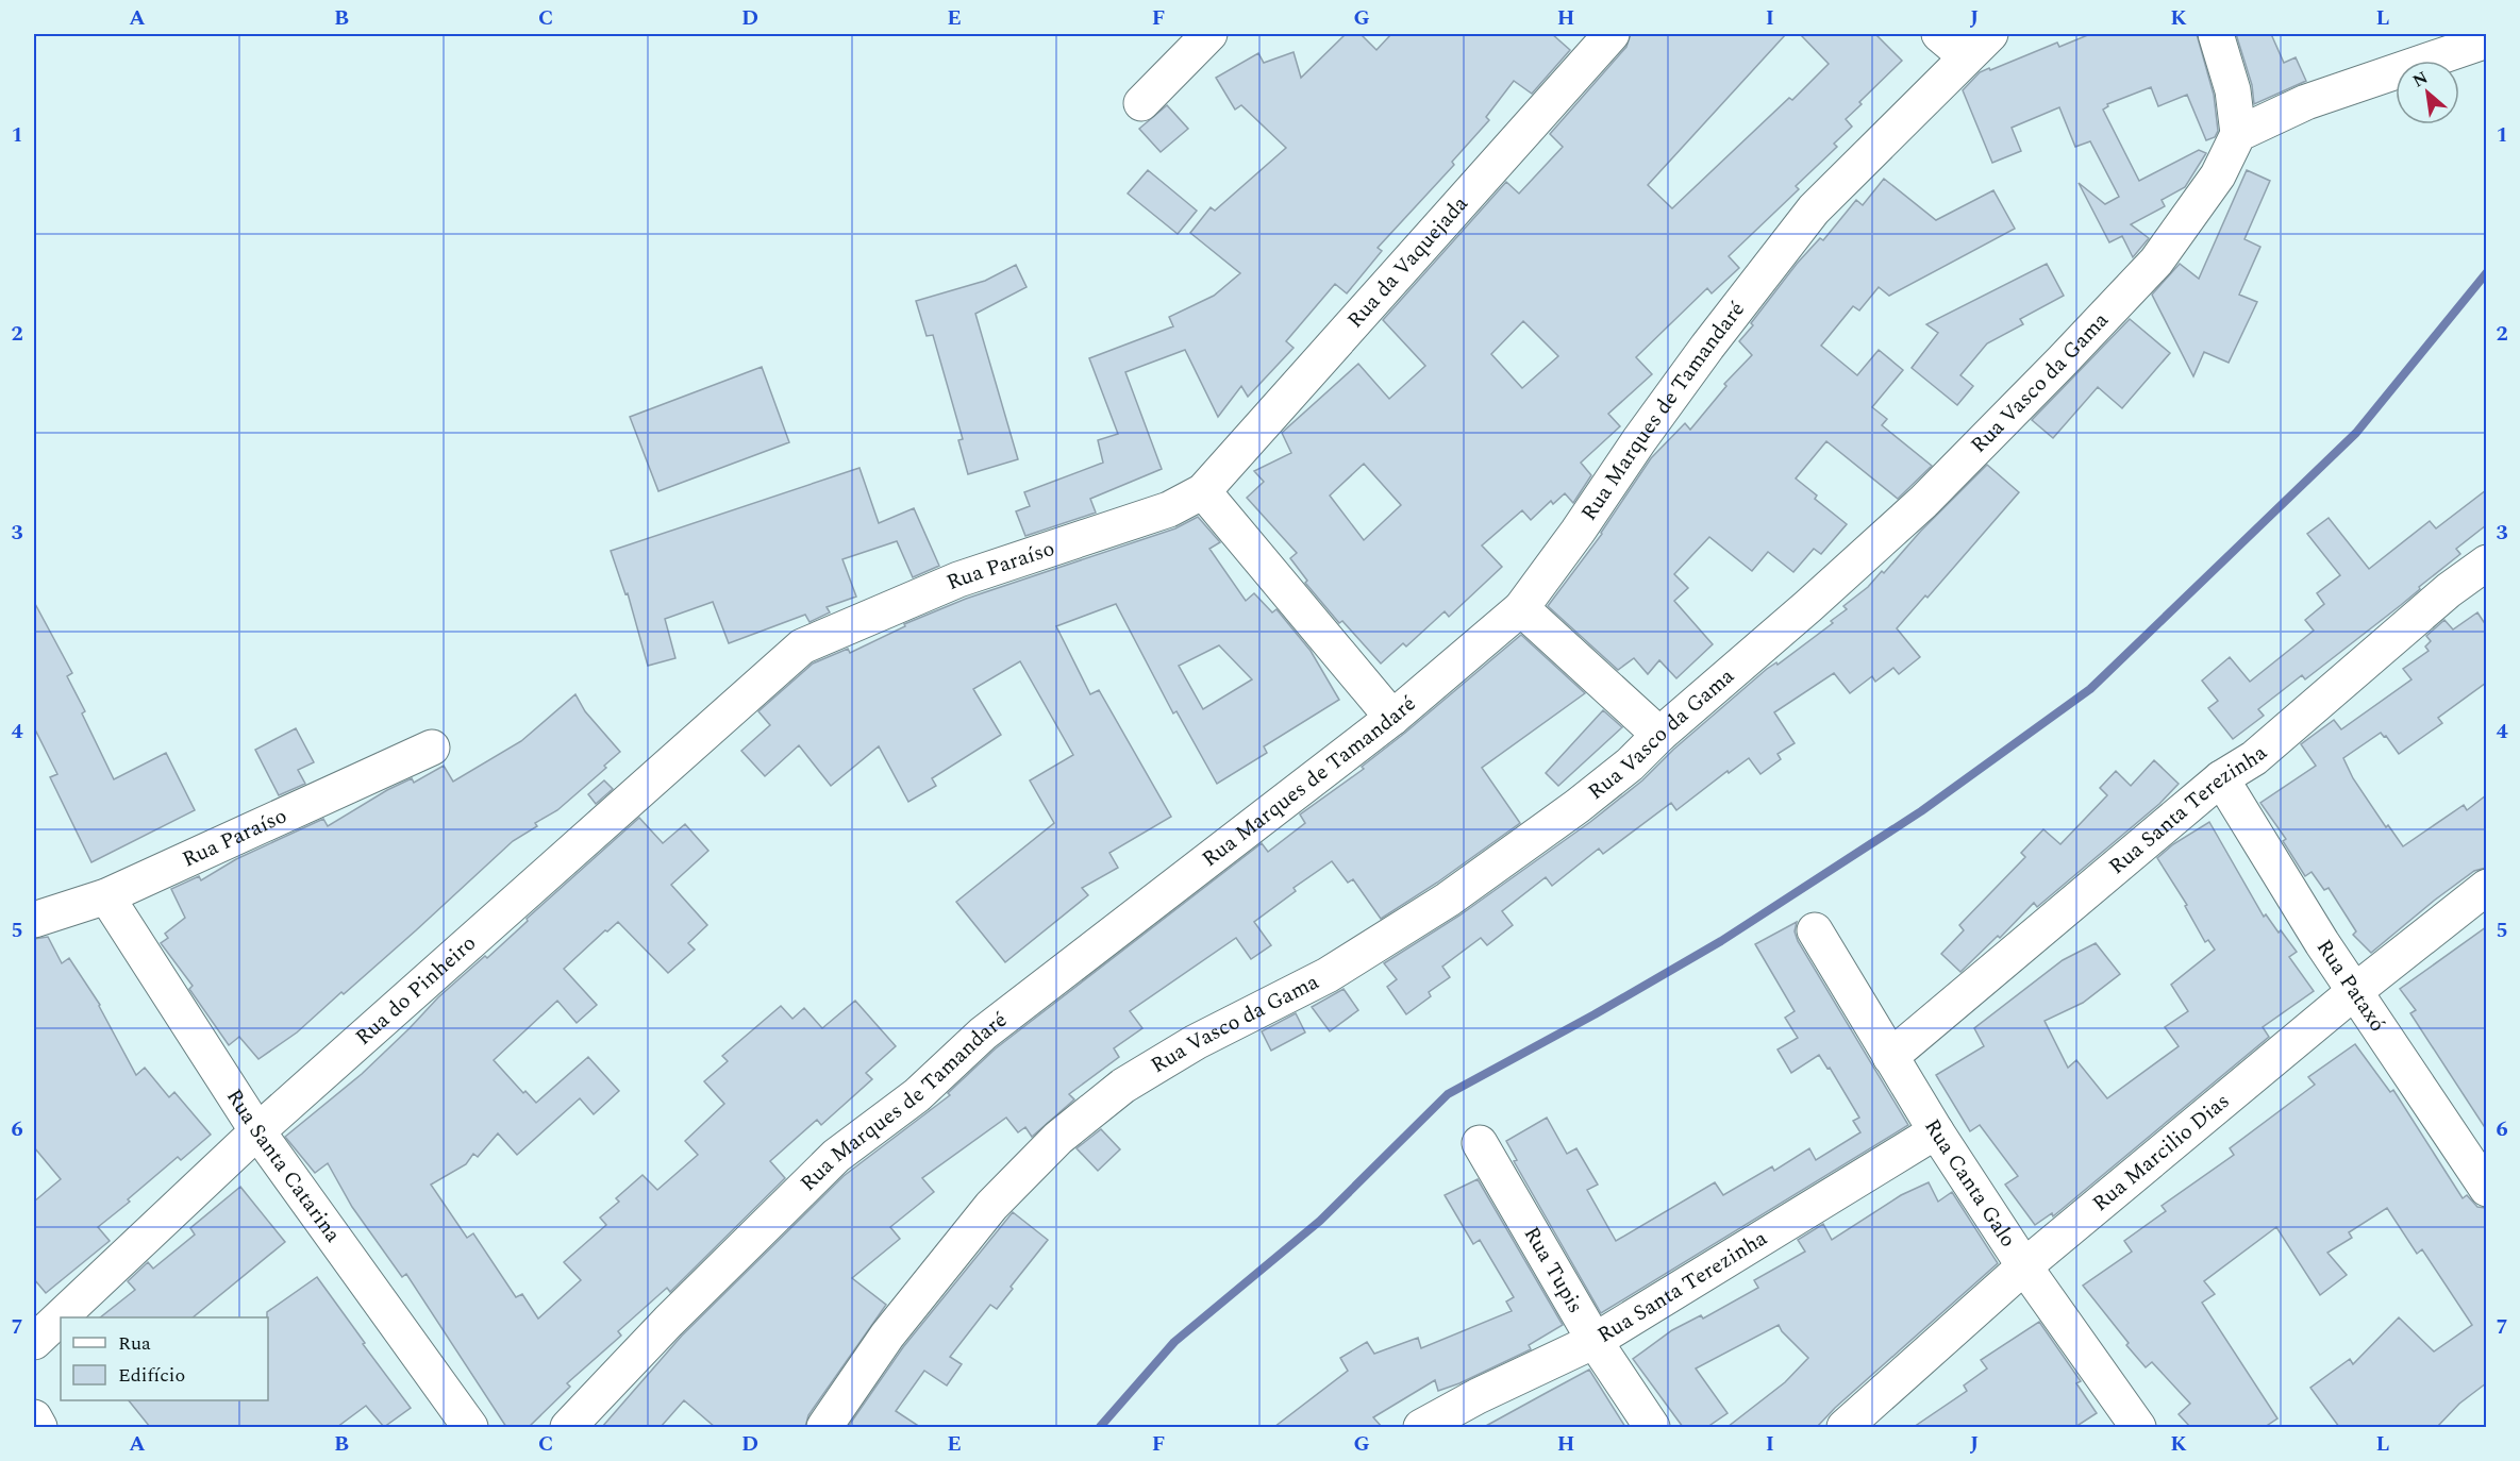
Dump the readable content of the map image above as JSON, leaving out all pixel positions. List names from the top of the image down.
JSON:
{
  "streets": {
    "street": [
      "Rua da Vaquejada",
      "Rua Vasco da Gama",
      "Rua Marques de Tamandaré",
      "Rua Paraíso",
      "Rua Santa Terezinha",
      "Rua Pataxó",
      "Rua do Pinheiro",
      "Rua Marcilio Dias",
      "Rua Santa Catarina",
      "Rua Canta Galo",
      "Rua Tupis"
    ]
  },
  "crossings": [
    ["Rua da Vaquejada", "Rua Paraíso"],
    ["Rua Paraíso", "Rua do Pinheiro"],
    ["Rua Paraíso", "Rua Santa Catarina"],
    ["Rua Santa Terezinha", "Rua Pataxó"],
    ["Rua Santa Terezinha", "Rua Canta Galo"],
    ["Rua Santa Terezinha", "Rua Tupis"],
    ["Rua Pataxó", "Rua Marcilio Dias"],
    ["Rua do Pinheiro", "Rua Santa Catarina"],
    ["Rua Marcilio Dias", "Rua Canta Galo"]
  ],
  "legend": ["Rua", "Edifício"],
  "north": "top left",
  "grid": {
    "columns": [
      "A",
      "B",
      "C",
      "D",
      "E",
      "F",
      "G",
      "H",
      "I",
      "J",
      "K",
      "L"
    ],
    "rows": [
      "1",
      "2",
      "3",
      "4",
      "5",
      "6",
      "7"
    ]
  }
}
